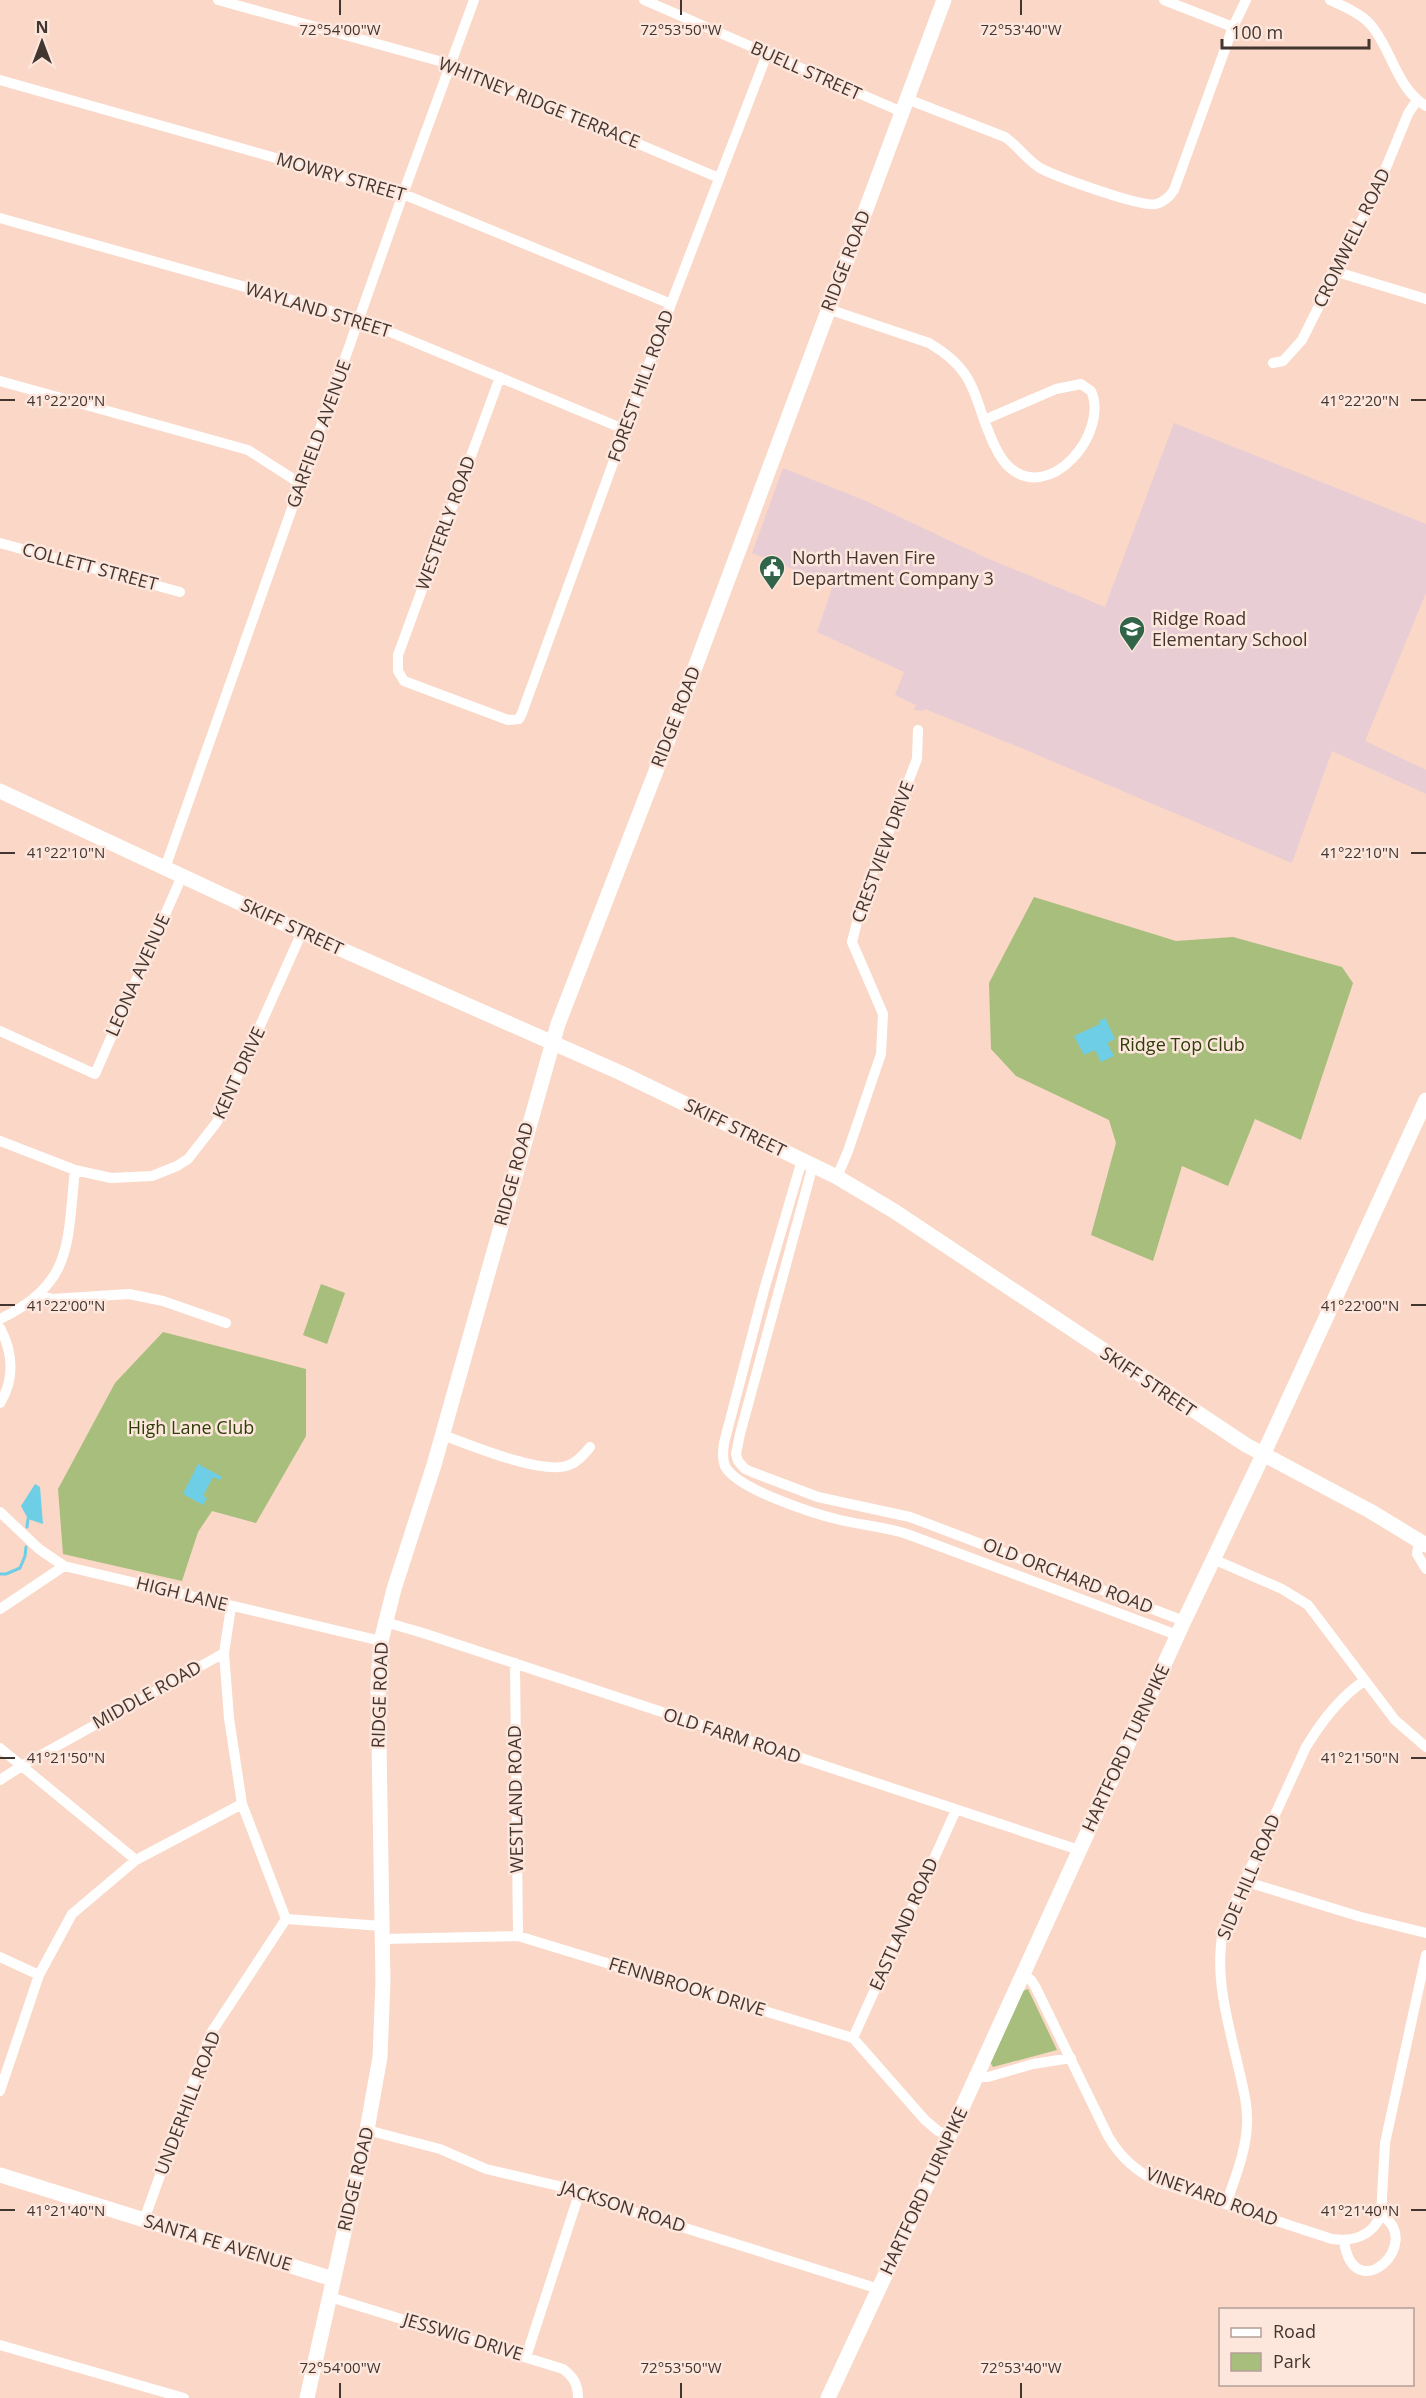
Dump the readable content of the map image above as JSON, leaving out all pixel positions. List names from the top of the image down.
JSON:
{
  "streets": {
    "main road": [
      "RIDGE ROAD",
      "SKIFF STREET",
      "HARTFORD TURNPIKE",
      "SANTA FE AVENUE"
    ],
    "street": [
      "BUELL STREET",
      "WHITNEY RIDGE TERRACE",
      "MOWRY STREET",
      "CROMWELL ROAD",
      "WAYLAND STREET",
      "FOREST HILL ROAD",
      "GARFIELD AVENUE",
      "WESTERLY ROAD",
      "COLLETT STREET",
      "CRESTVIEW DRIVE",
      "LEONA AVENUE",
      "KENT DRIVE",
      "OLD ORCHARD ROAD",
      "HIGH LANE",
      "MIDDLE ROAD",
      "OLD FARM ROAD",
      "WESTLAND ROAD",
      "SIDE HILL ROAD",
      "EASTLAND ROAD",
      "FENNBROOK DRIVE",
      "UNDERHILL ROAD",
      "VINEYARD ROAD",
      "JACKSON ROAD",
      "JESSWIG DRIVE"
    ]
  },
  "crossings": [
    ["BUELL STREET", "RIDGE ROAD"],
    ["BUELL STREET", "FOREST HILL ROAD"],
    ["WHITNEY RIDGE TERRACE", "FOREST HILL ROAD"],
    ["WHITNEY RIDGE TERRACE", "GARFIELD AVENUE"],
    ["MOWRY STREET", "FOREST HILL ROAD"],
    ["MOWRY STREET", "GARFIELD AVENUE"],
    ["RIDGE ROAD", "SKIFF STREET"],
    ["RIDGE ROAD", "HIGH LANE"],
    ["RIDGE ROAD", "OLD FARM ROAD"],
    ["RIDGE ROAD", "FENNBROOK DRIVE"],
    ["RIDGE ROAD", "JACKSON ROAD"],
    ["RIDGE ROAD", "SANTA FE AVENUE"],
    ["RIDGE ROAD", "JESSWIG DRIVE"],
    ["WAYLAND STREET", "FOREST HILL ROAD"],
    ["WAYLAND STREET", "GARFIELD AVENUE"],
    ["WAYLAND STREET", "WESTERLY ROAD"],
    ["FOREST HILL ROAD", "WESTERLY ROAD"],
    ["GARFIELD AVENUE", "SKIFF STREET"],
    ["CRESTVIEW DRIVE", "SKIFF STREET"],
    ["SKIFF STREET", "LEONA AVENUE"],
    ["SKIFF STREET", "KENT DRIVE"],
    ["SKIFF STREET", "HARTFORD TURNPIKE"],
    ["OLD ORCHARD ROAD", "HARTFORD TURNPIKE"],
    ["OLD FARM ROAD", "HARTFORD TURNPIKE"],
    ["OLD FARM ROAD", "WESTLAND ROAD"],
    ["OLD FARM ROAD", "EASTLAND ROAD"],
    ["HARTFORD TURNPIKE", "VINEYARD ROAD"],
    ["HARTFORD TURNPIKE", "JACKSON ROAD"],
    ["WESTLAND ROAD", "FENNBROOK DRIVE"],
    ["SIDE HILL ROAD", "VINEYARD ROAD"],
    ["EASTLAND ROAD", "FENNBROOK DRIVE"],
    ["FENNBROOK DRIVE", "UNDERHILL ROAD"],
    ["UNDERHILL ROAD", "SANTA FE AVENUE"]
  ],
  "parks": ["Ridge Top Club", "High Lane Club"],
  "places": {
    "public building": ["North Haven Fire Department Company 3"],
    "school or university": ["Ridge Road Elementary School"]
  },
  "legend": ["Road", "Park"],
  "scale_bar": "100 m",
  "north": "top",
  "coordinates": [
    "72°54'00\"W",
    "72°53'50\"W",
    "72°53'40\"W",
    "41°22'20\"N",
    "41°22'10\"N",
    "41°22'00\"N",
    "41°21'50\"N",
    "41°21'40\"N"
  ]
}
